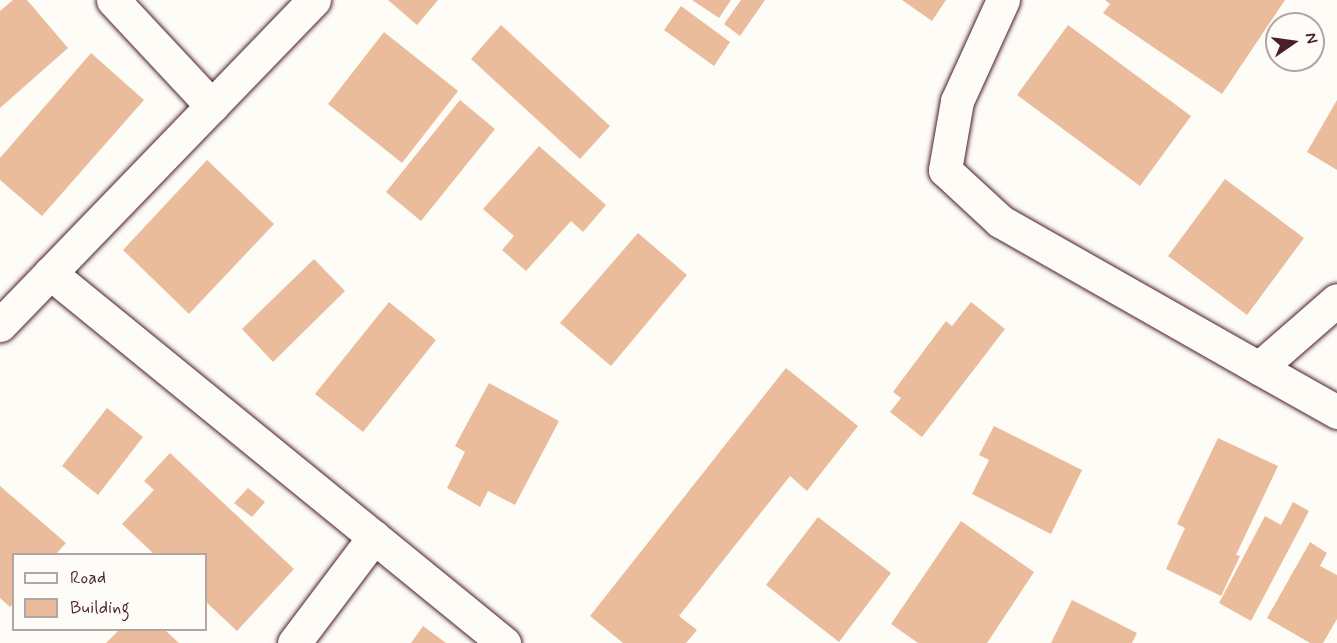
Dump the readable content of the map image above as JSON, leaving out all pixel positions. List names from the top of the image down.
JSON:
{
  "legend": ["Road", "Building"],
  "north": "right"
}
